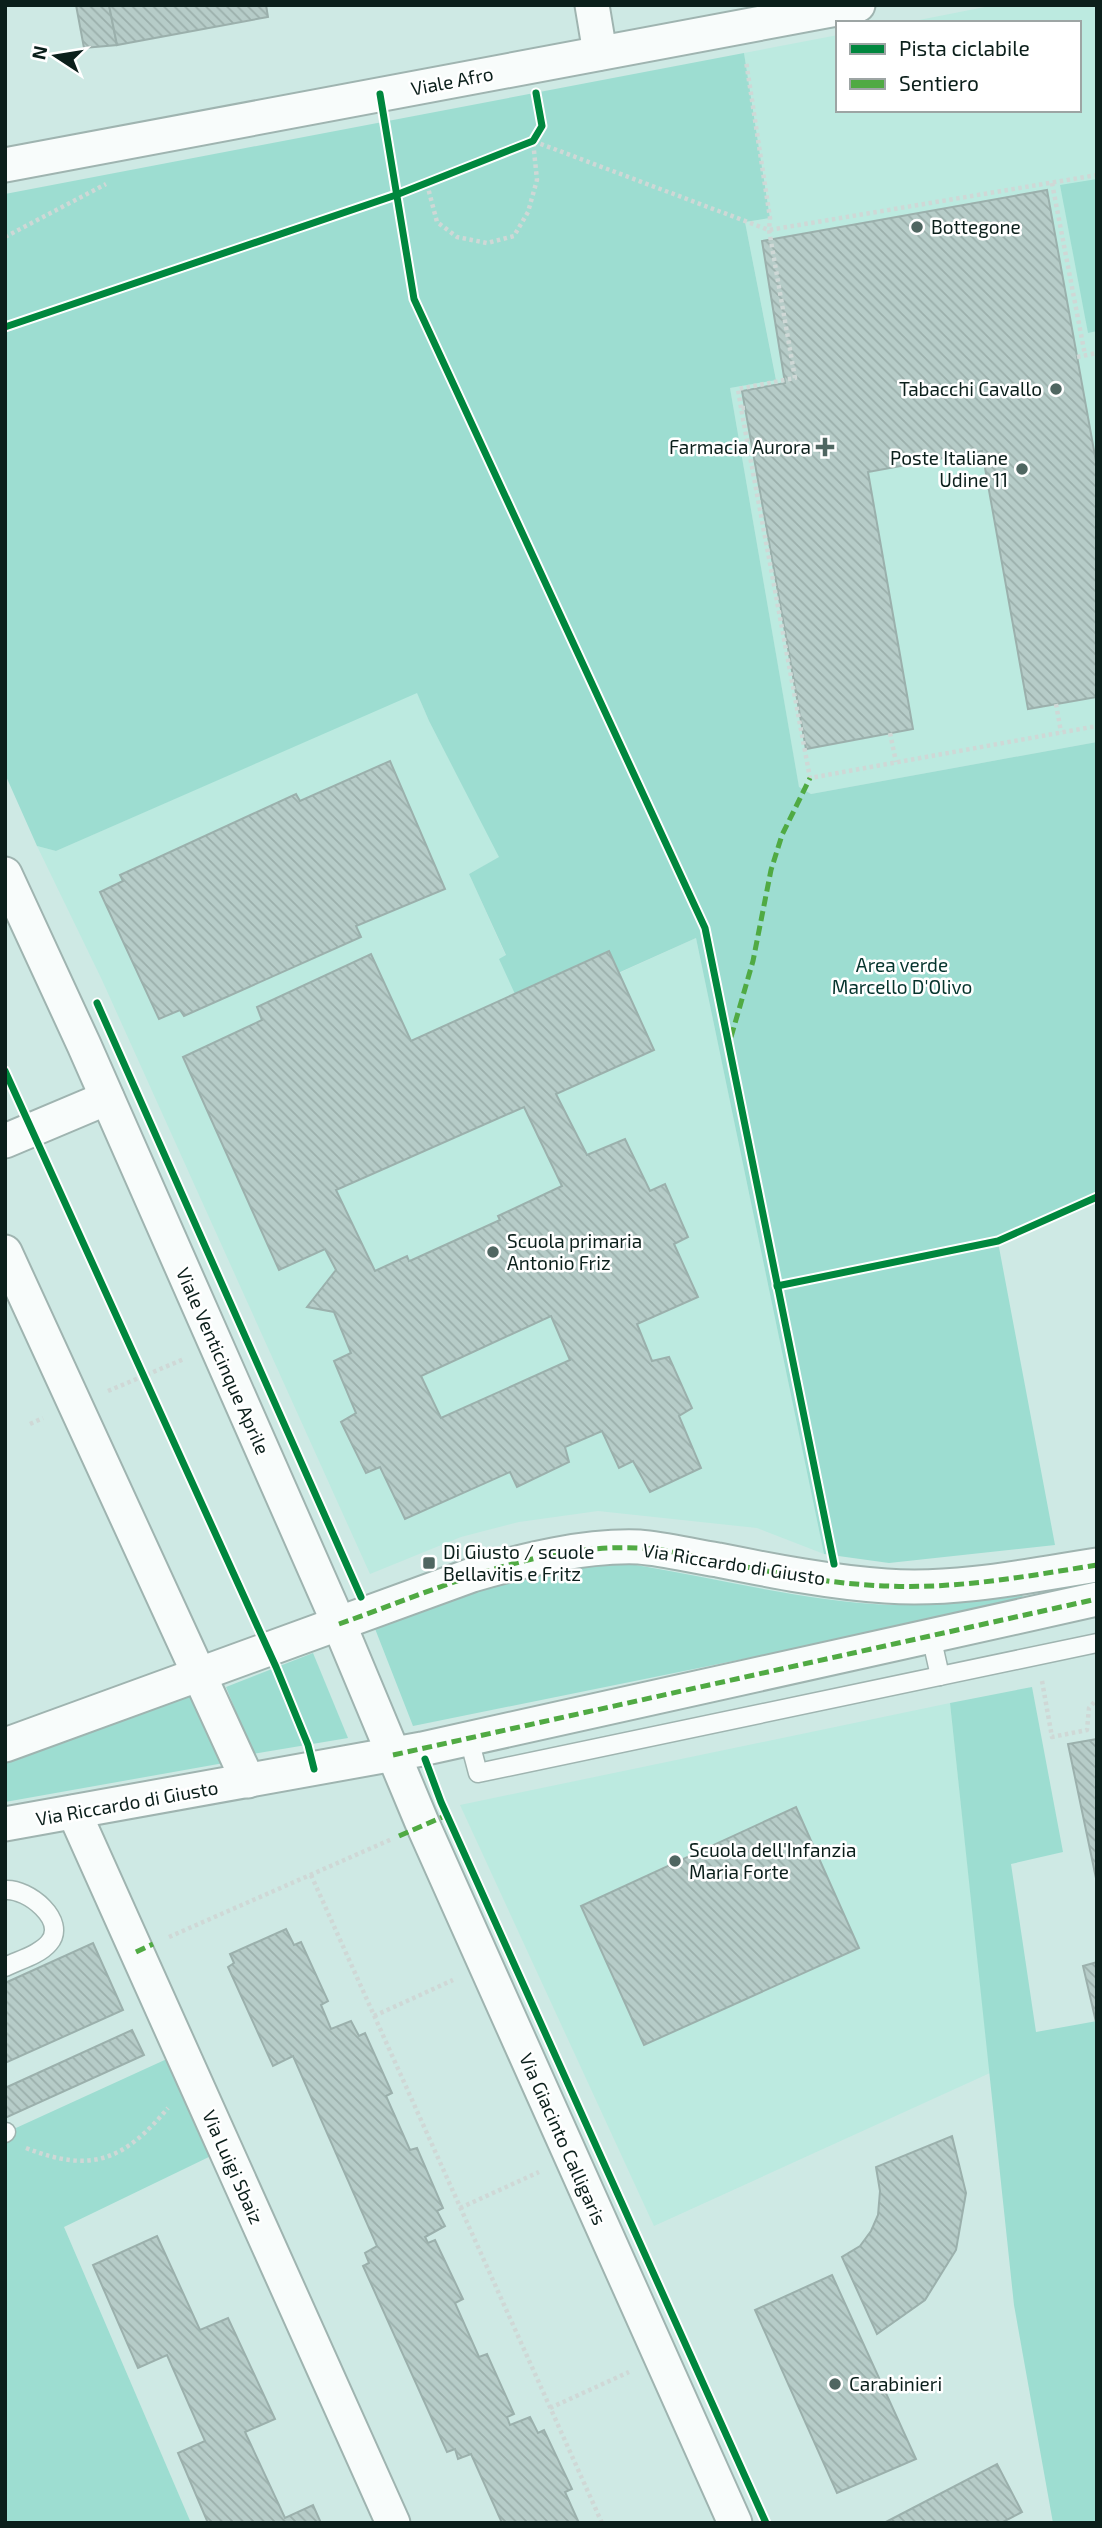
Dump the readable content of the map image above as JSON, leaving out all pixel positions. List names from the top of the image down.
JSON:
{
  "streets": {
    "street": [
      "Viale Afro",
      "Viale Venticinque Aprile",
      "Via Riccardo di Giusto",
      "Via Giacinto Calligaris",
      "Via Luigi Sbaiz"
    ]
  },
  "crossings": [
    ["Viale Venticinque Aprile", "Via Riccardo di Giusto"],
    ["Via Riccardo di Giusto", "Via Giacinto Calligaris"],
    ["Via Riccardo di Giusto", "Via Luigi Sbaiz"]
  ],
  "parks": ["Area verde Marcello D'Olivo"],
  "places": {
    "other": [
      "Bottegone",
      "Tabacchi Cavallo",
      "Poste Italiane Udine 11",
      "Scuola primaria Antonio Friz",
      "Scuola dell'Infanzia Maria Forte",
      "Carabinieri"
    ],
    "health": ["Farmacia Aurora"],
    "transit": ["Di Giusto / scuole Bellavitis e Fritz"]
  },
  "legend": ["Pista ciclabile", "Sentiero"],
  "north": "left"
}
